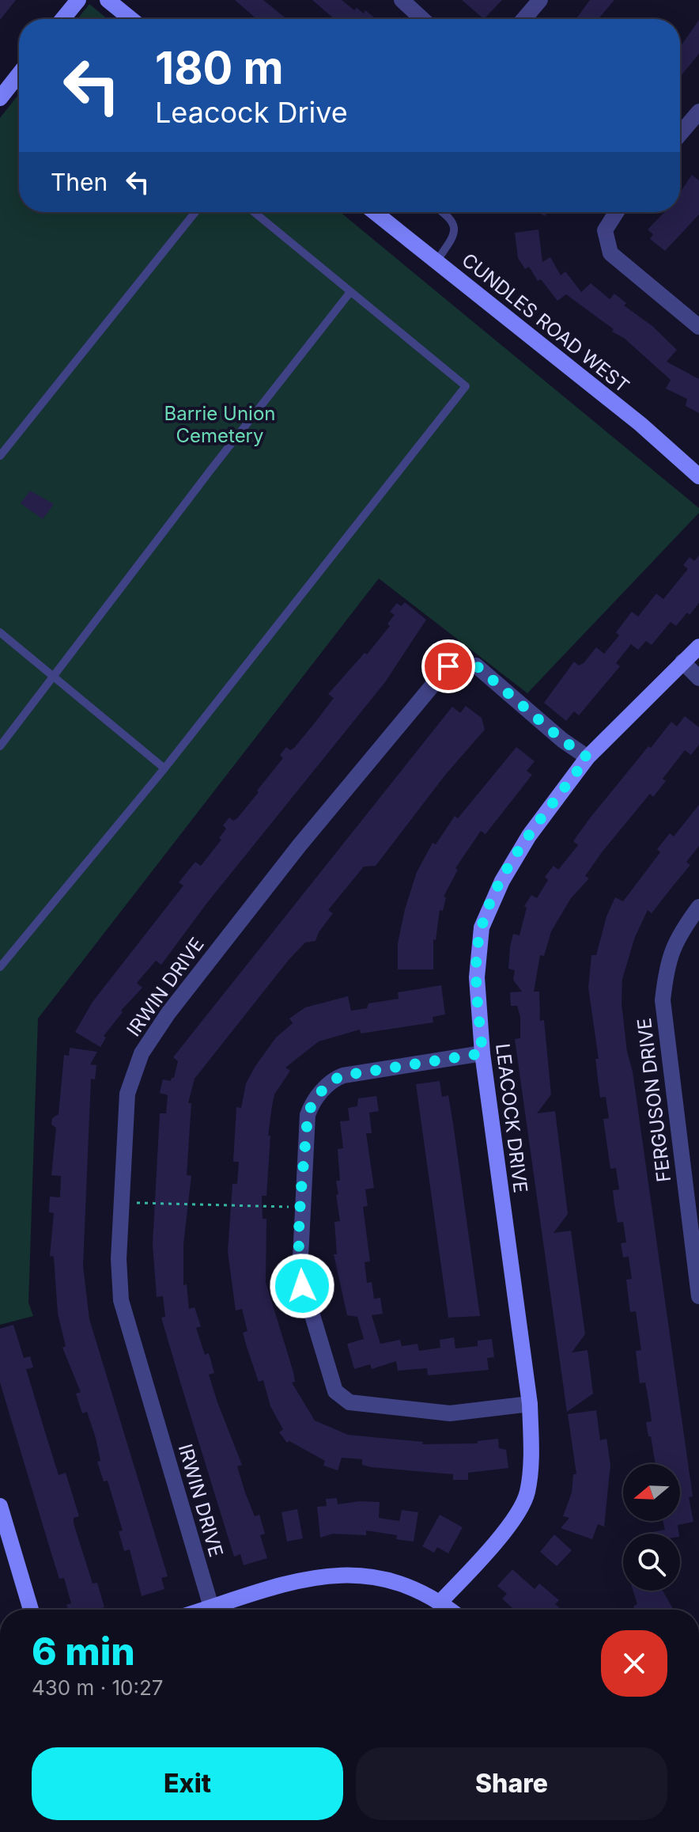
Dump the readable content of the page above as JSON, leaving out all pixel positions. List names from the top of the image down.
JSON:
{
  "streets": {
    "street": [
      "CUNDLES ROAD WEST",
      "IRWIN DRIVE",
      "FERGUSON DRIVE",
      "LEACOCK DRIVE"
    ]
  },
  "crossings": [
    ["IRWIN DRIVE", "LEACOCK DRIVE"]
  ],
  "parks": ["Barrie Union Cemetery"],
  "north": "left",
  "page": {
    "turn": ["180 m", "Leacock Drive"],
    "then": "Then",
    "heading": ["6 min", "430 m · 10:27"],
    "buttons": ["Exit", "Share"]
  }
}
